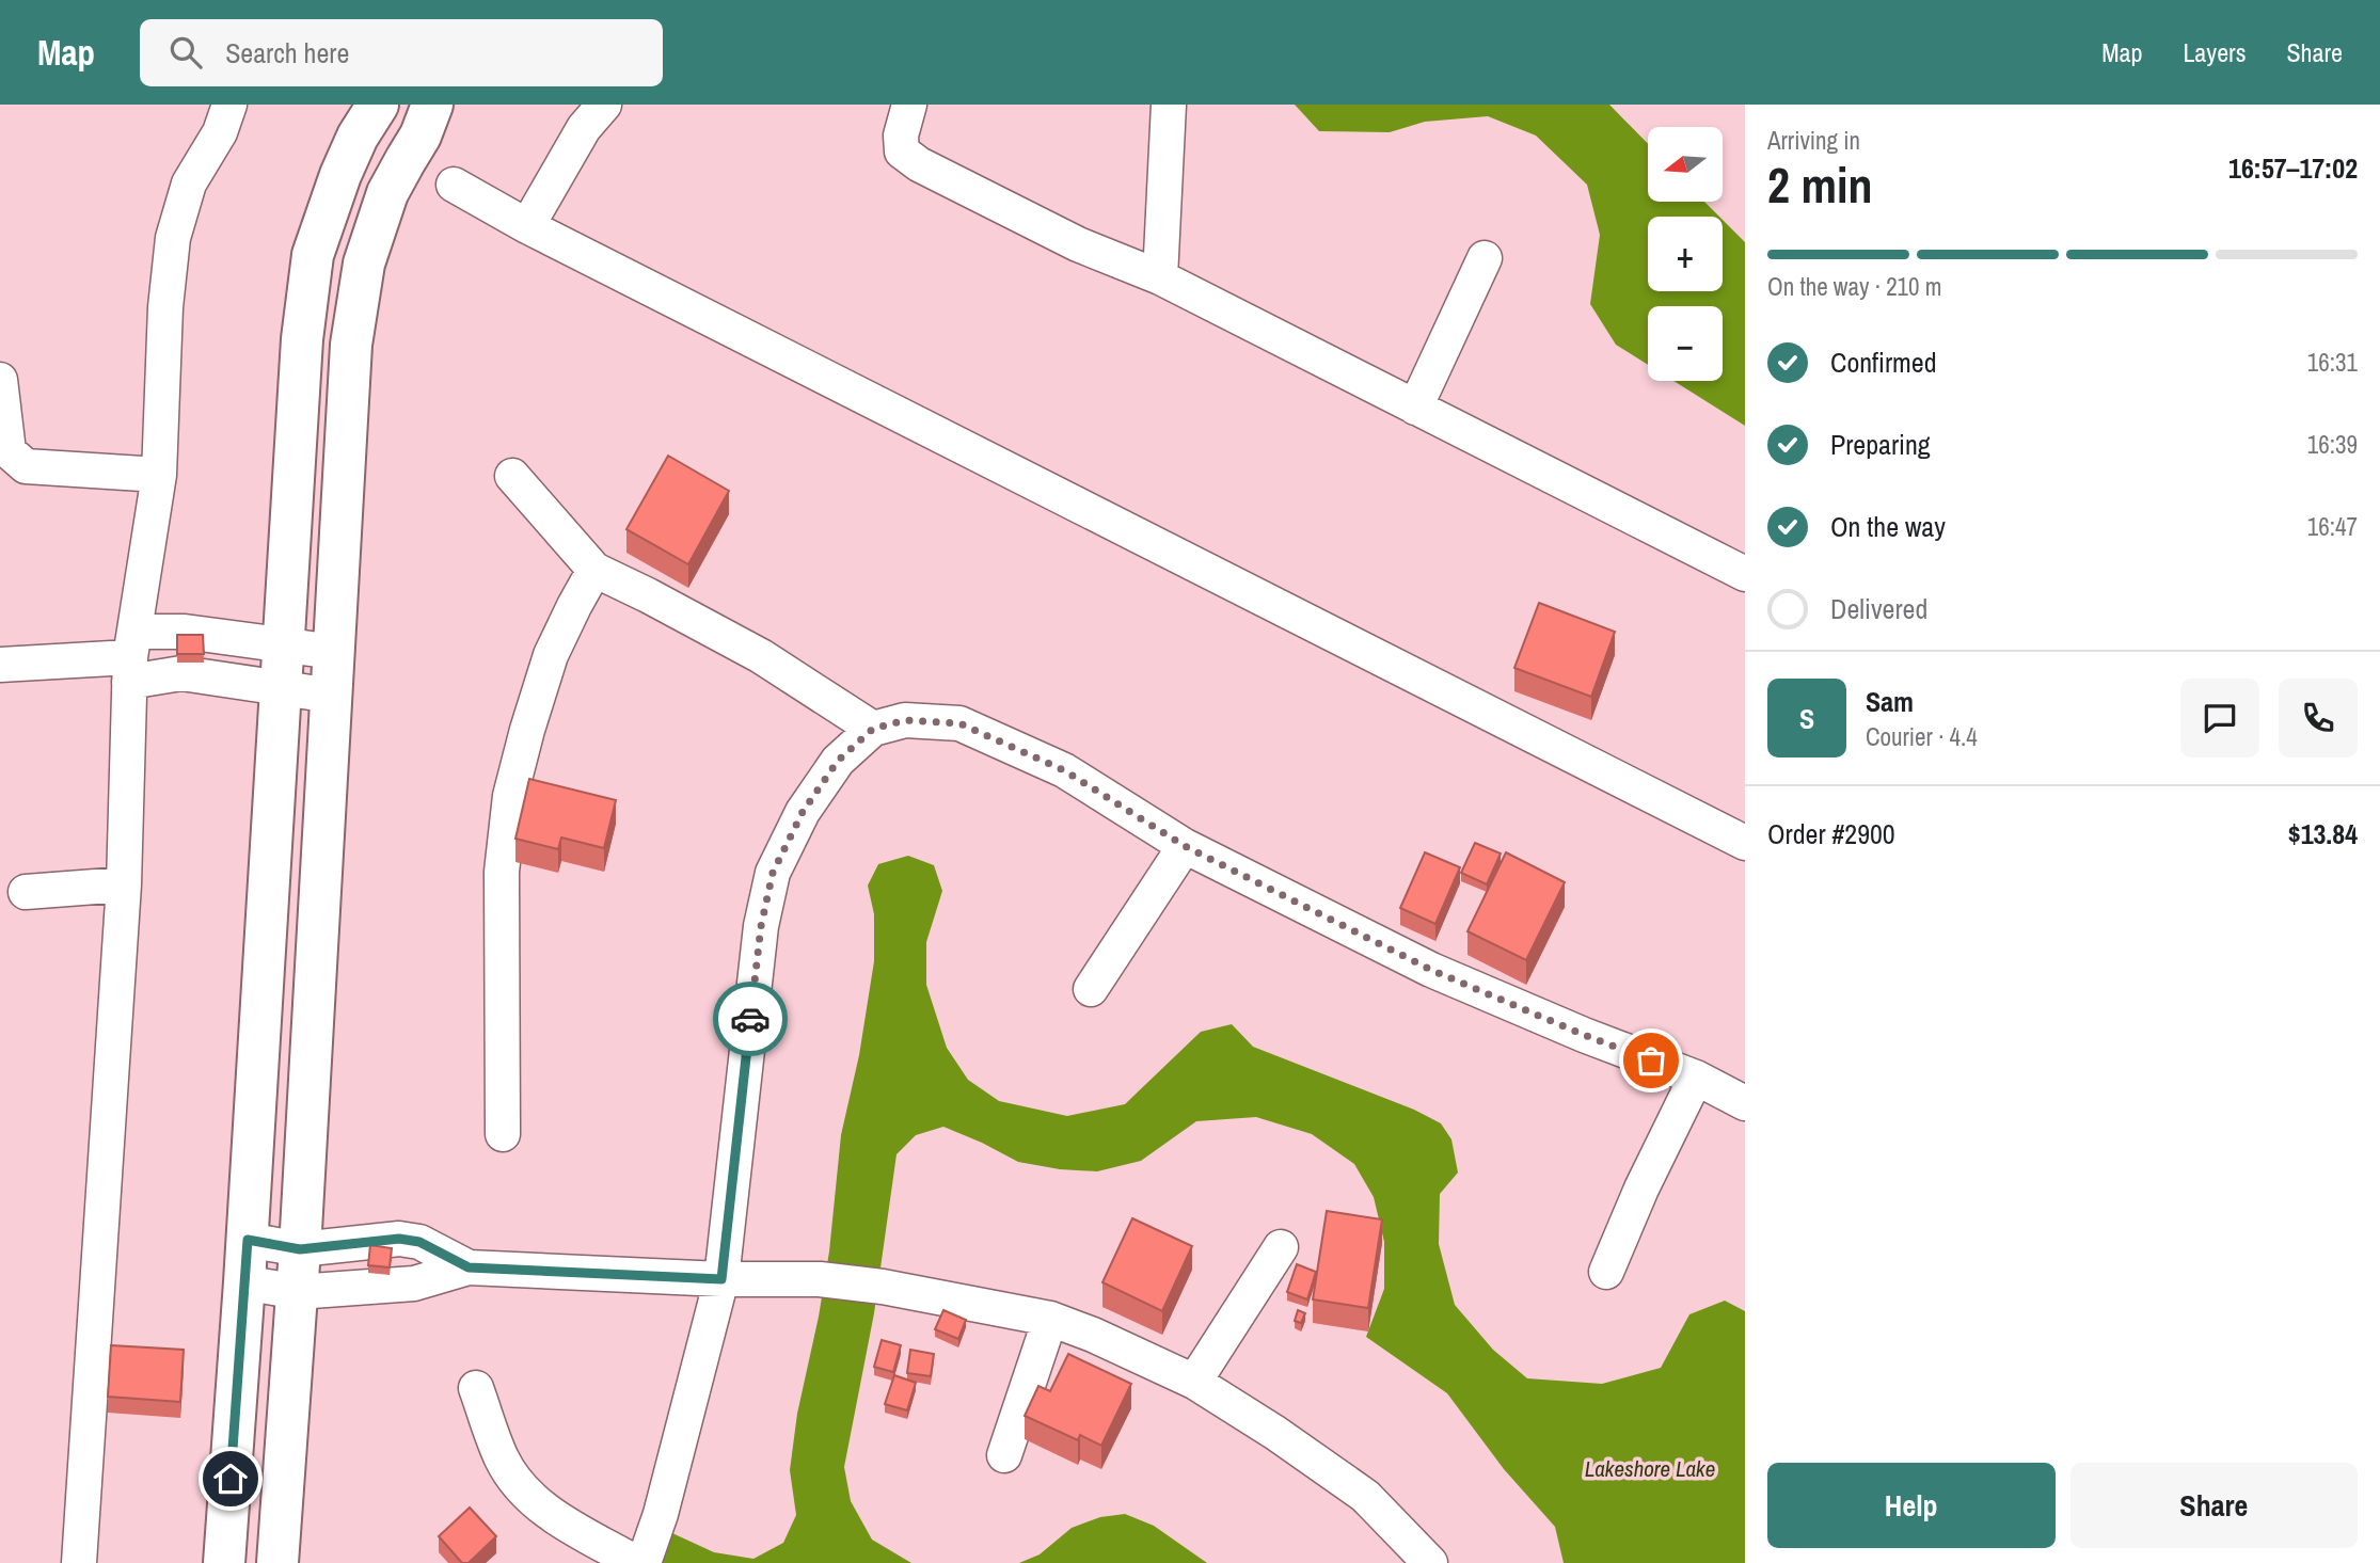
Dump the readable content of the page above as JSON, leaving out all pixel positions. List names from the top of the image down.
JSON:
{
  "water": ["Lakeshore Lake"],
  "north": "left",
  "page": {
    "header": "Map",
    "search": "Search here",
    "nav": ["Map", "Layers", "Share"],
    "heading": ["2 min", "Arriving in", "16:57–17:02"],
    "panel": [
      "Sam",
      "Courier · 4.4",
      "Order #2900",
      "$13.84"
    ],
    "map_buttons": ["+", "−"],
    "bar": "On the way · 210 m",
    "list": [
      ["Confirmed", "16:31"],
      ["Preparing", "16:39"],
      ["On the way", "16:47"],
      "Delivered"
    ],
    "round": "S",
    "buttons": ["Help", "Share"]
  }
}
